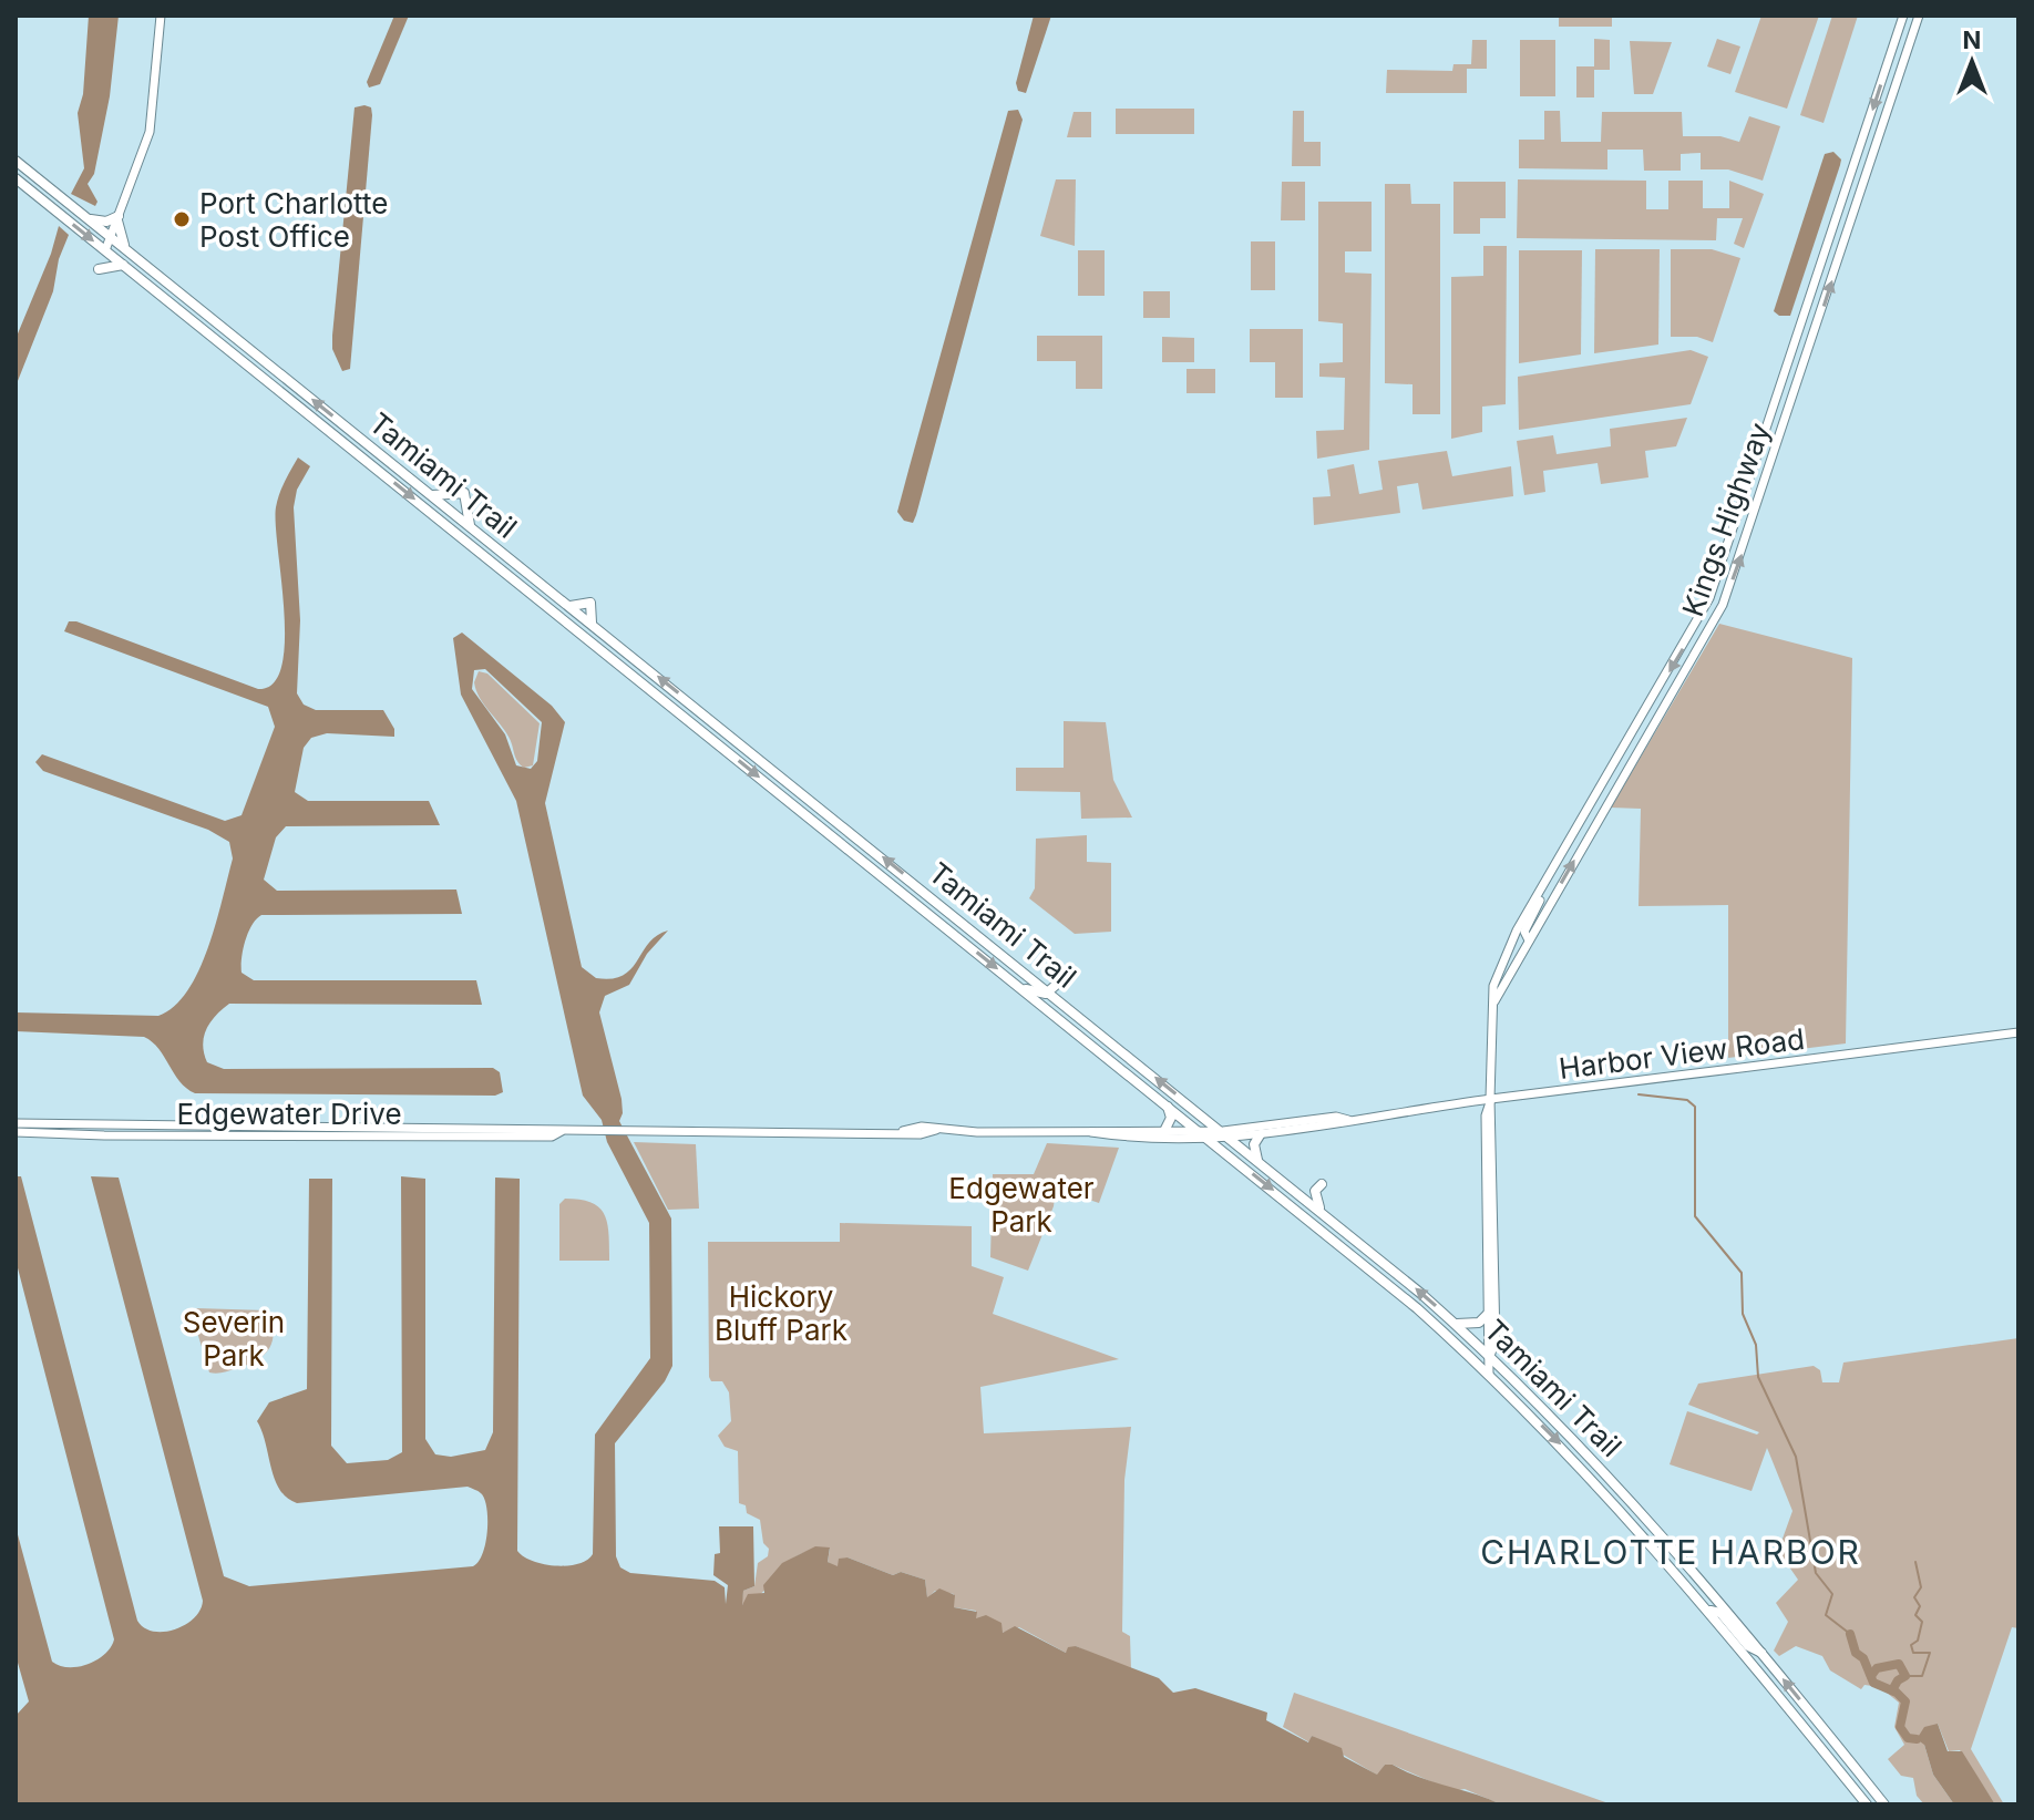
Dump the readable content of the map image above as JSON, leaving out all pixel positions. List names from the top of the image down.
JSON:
{
  "streets": {
    "main road": [
      "Tamiami Trail",
      "Kings Highway",
      "Harbor View Road",
      "Edgewater Drive"
    ]
  },
  "crossings": [
    ["Tamiami Trail", "Kings Highway"],
    ["Tamiami Trail", "Harbor View Road"],
    ["Tamiami Trail", "Edgewater Drive"],
    ["Kings Highway", "Harbor View Road"],
    ["Harbor View Road", "Edgewater Drive"]
  ],
  "districts": ["CHARLOTTE HARBOR"],
  "parks": ["Edgewater Park", "Hickory Bluff Park", "Severin Park"],
  "places": ["Port Charlotte Post Office"],
  "north": "top"
}
